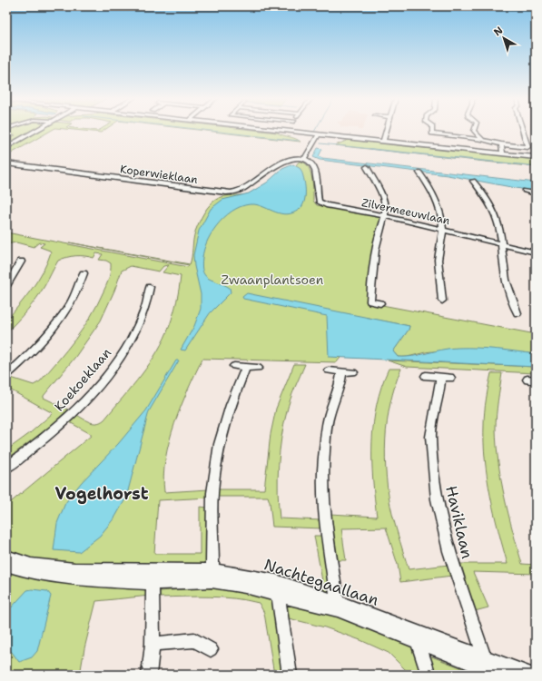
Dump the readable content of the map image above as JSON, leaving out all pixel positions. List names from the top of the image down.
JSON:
{
  "streets": {
    "street": [
      "Koperwieklaan",
      "Zilvermeeuwlaan",
      "Koekoeklaan",
      "Haviklaan",
      "Nachtegaallaan"
    ]
  },
  "crossings": [
    ["Koperwieklaan", "Zilvermeeuwlaan"],
    ["Haviklaan", "Nachtegaallaan"]
  ],
  "districts": ["Vogelhorst"],
  "parks": ["Zwaanplantsoen"],
  "north": "top left"
}
